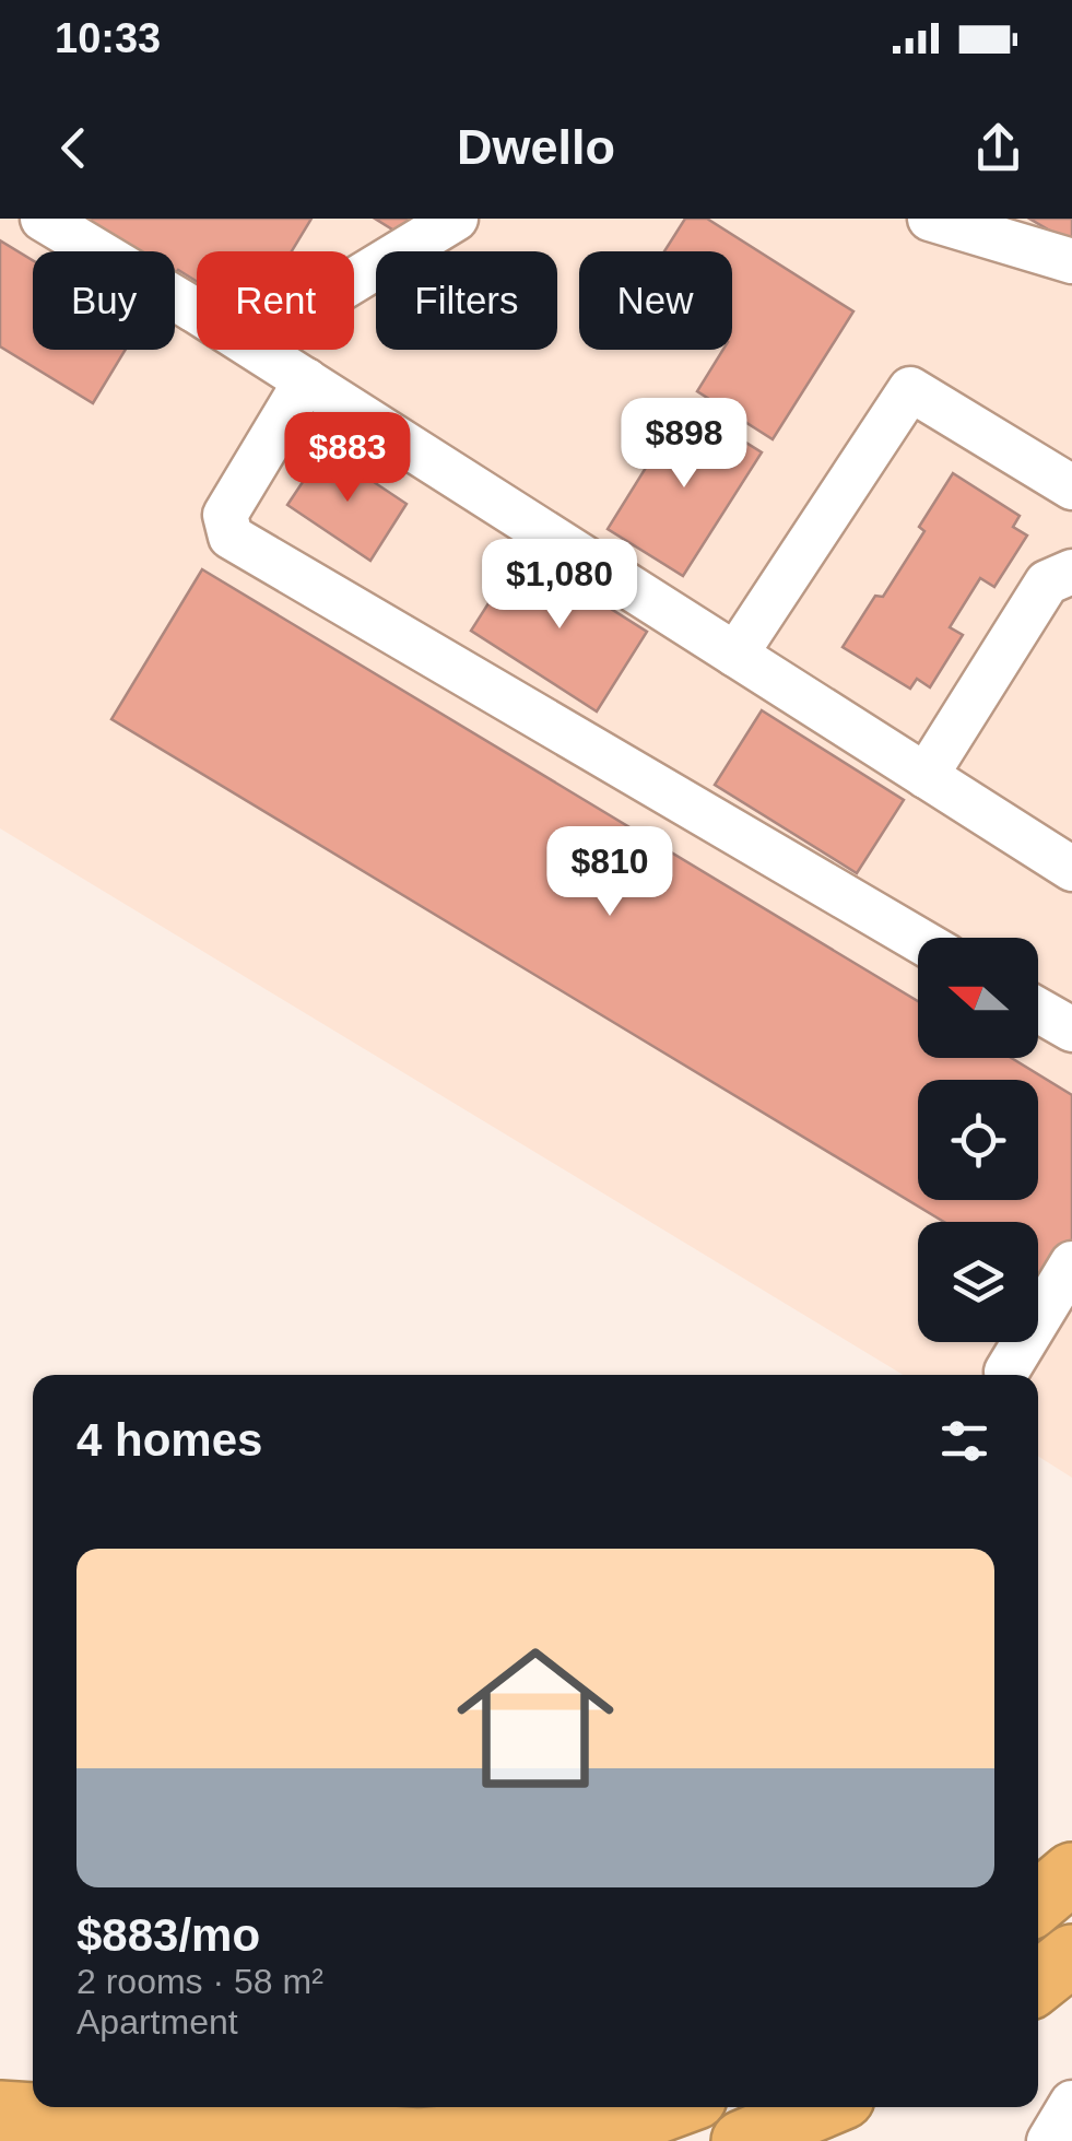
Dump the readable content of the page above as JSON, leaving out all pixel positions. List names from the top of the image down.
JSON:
{
  "north": "left",
  "page": {
    "status": "10:33",
    "header": "Dwello",
    "chip": [
      "Buy",
      "Rent",
      "Filters",
      "New"
    ],
    "price": [
      "$898",
      "$883",
      "$1,080",
      "$810"
    ],
    "heading": "4 homes",
    "list": [
      {
        "name": "$883/mo",
        "note": "2 rooms · 58 m² · Apartment"
      }
    ]
  }
}
